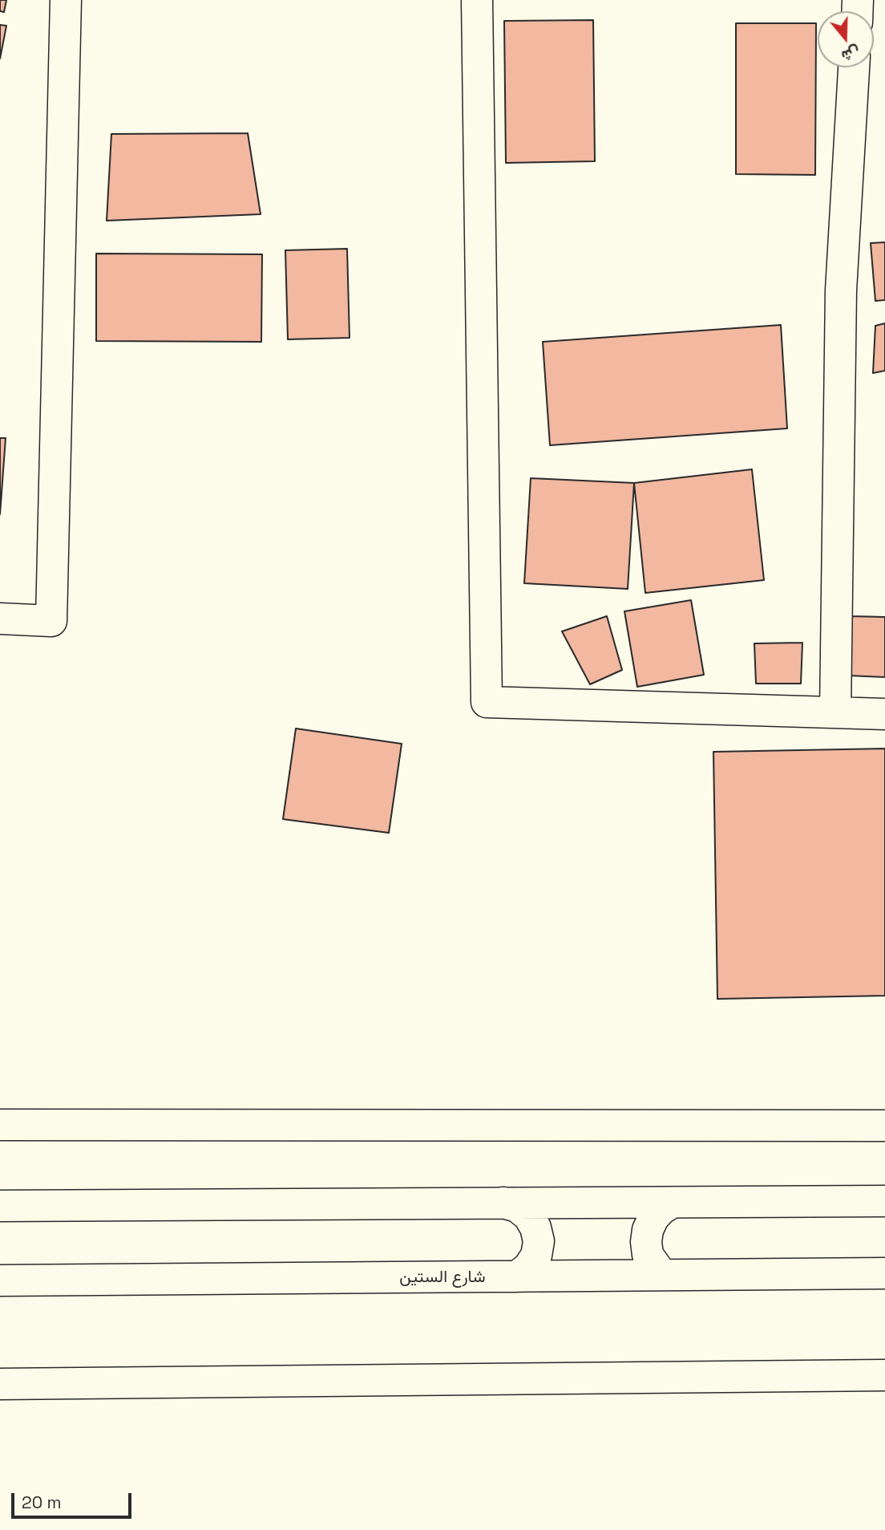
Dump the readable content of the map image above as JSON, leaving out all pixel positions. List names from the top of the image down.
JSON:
{
  "streets": {
    "main road": ["شارع الستين"]
  },
  "scale_bar": "20 m",
  "north": "bottom"
}
